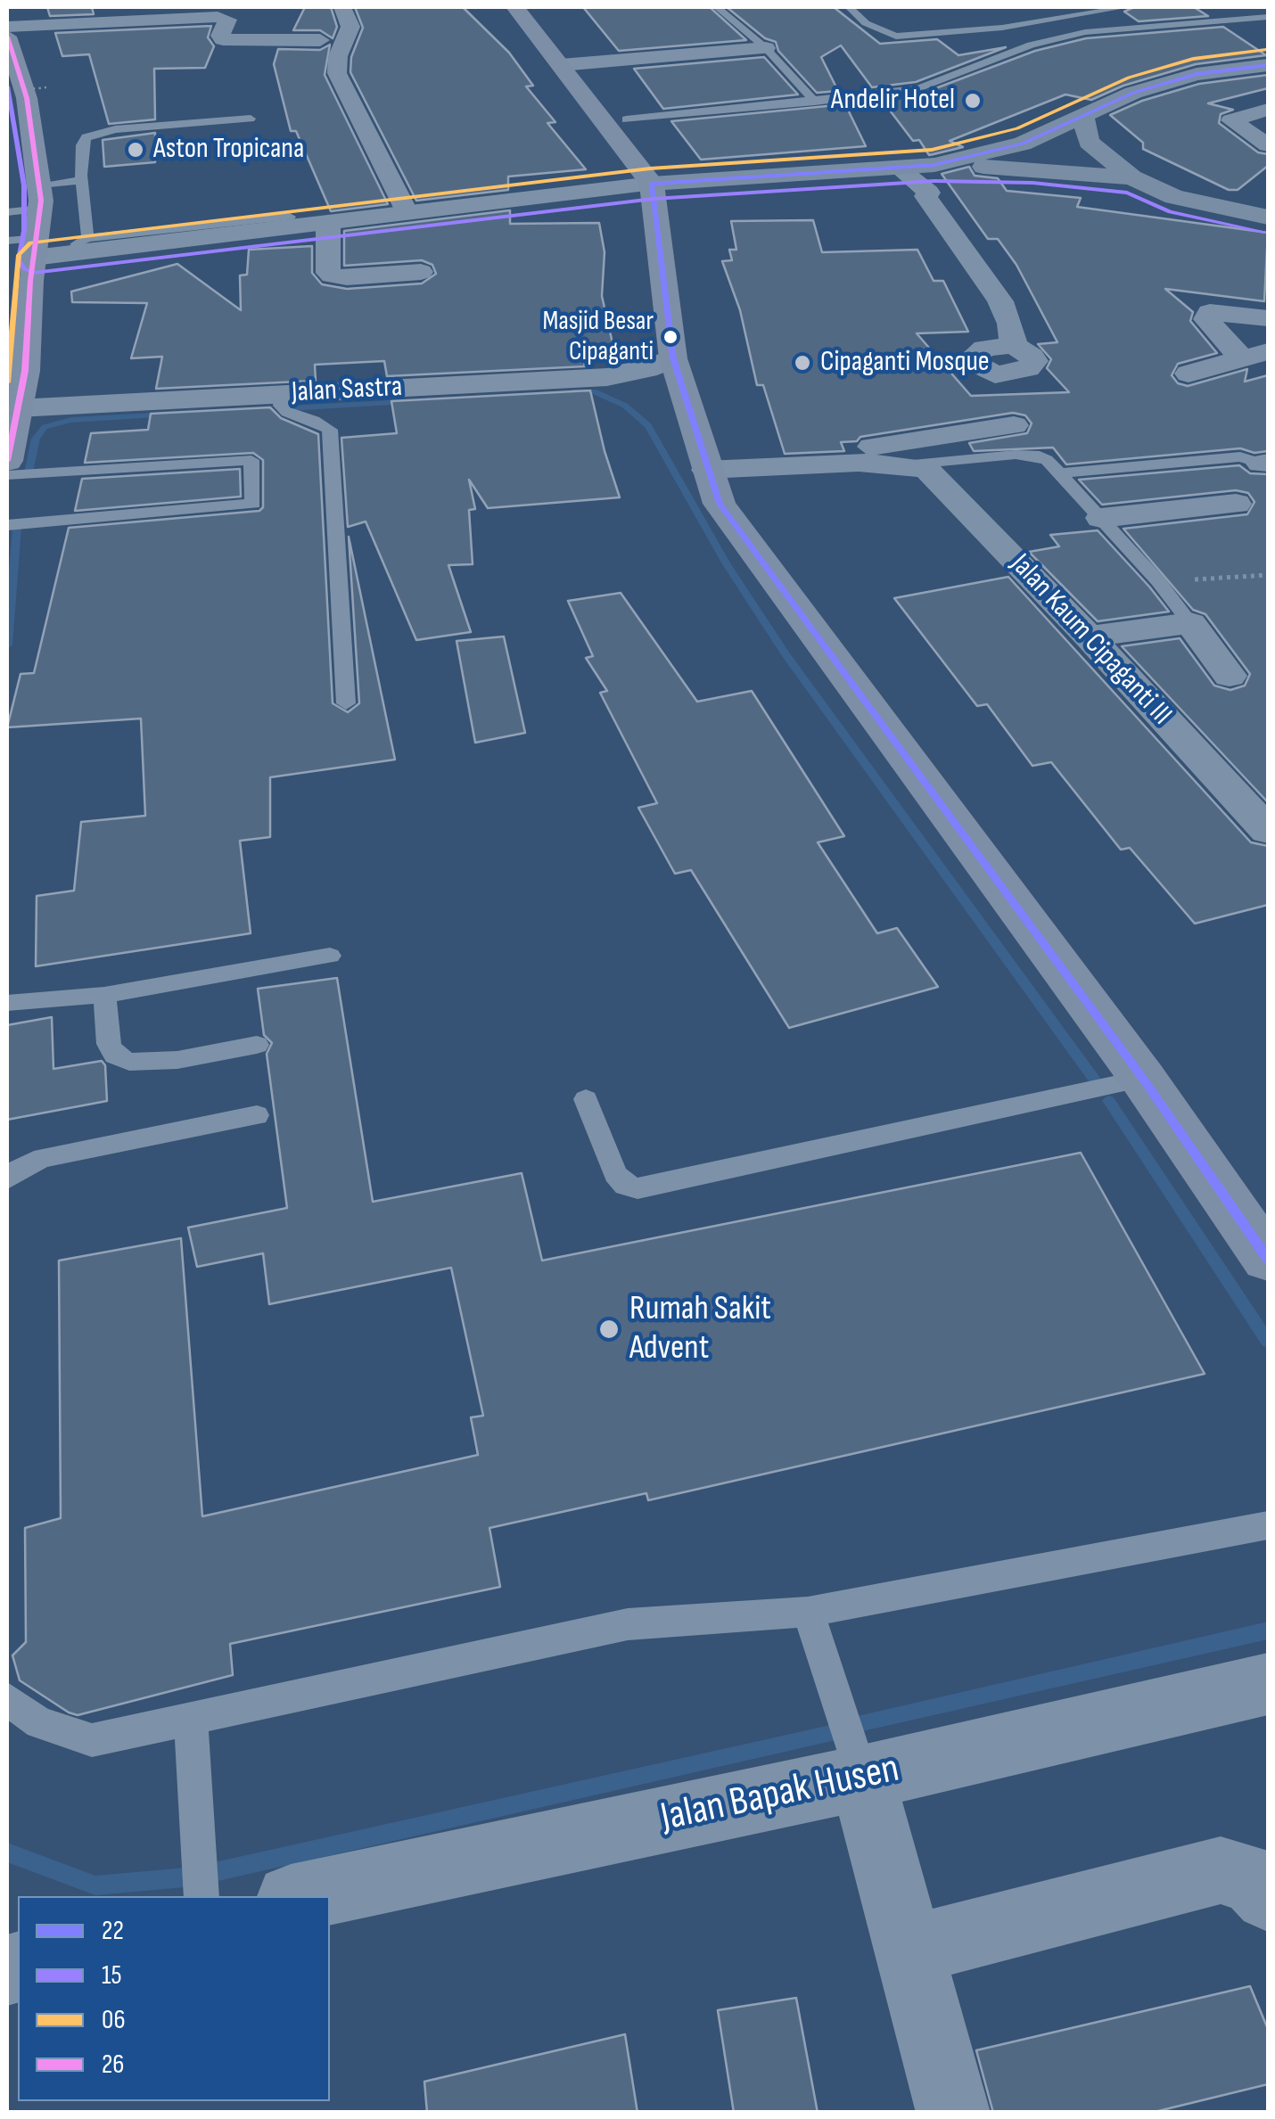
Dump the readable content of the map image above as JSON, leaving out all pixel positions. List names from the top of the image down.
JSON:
{
  "streets": {
    "street": ["Jalan Sastra", "Jalan Kaum Cipaganti III", "Jalan Bapak Husen"]
  },
  "places": [
    "Andelir Hotel",
    "Aston Tropicana",
    "Masjid Besar Cipaganti",
    "Cipaganti Mosque",
    "Rumah Sakit Advent"
  ],
  "lines": [
    "transit line 26",
    "transit line 06",
    "transit line 22",
    "transit line 15"
  ],
  "legend": [
    "22",
    "15",
    "06",
    "26"
  ]
}
